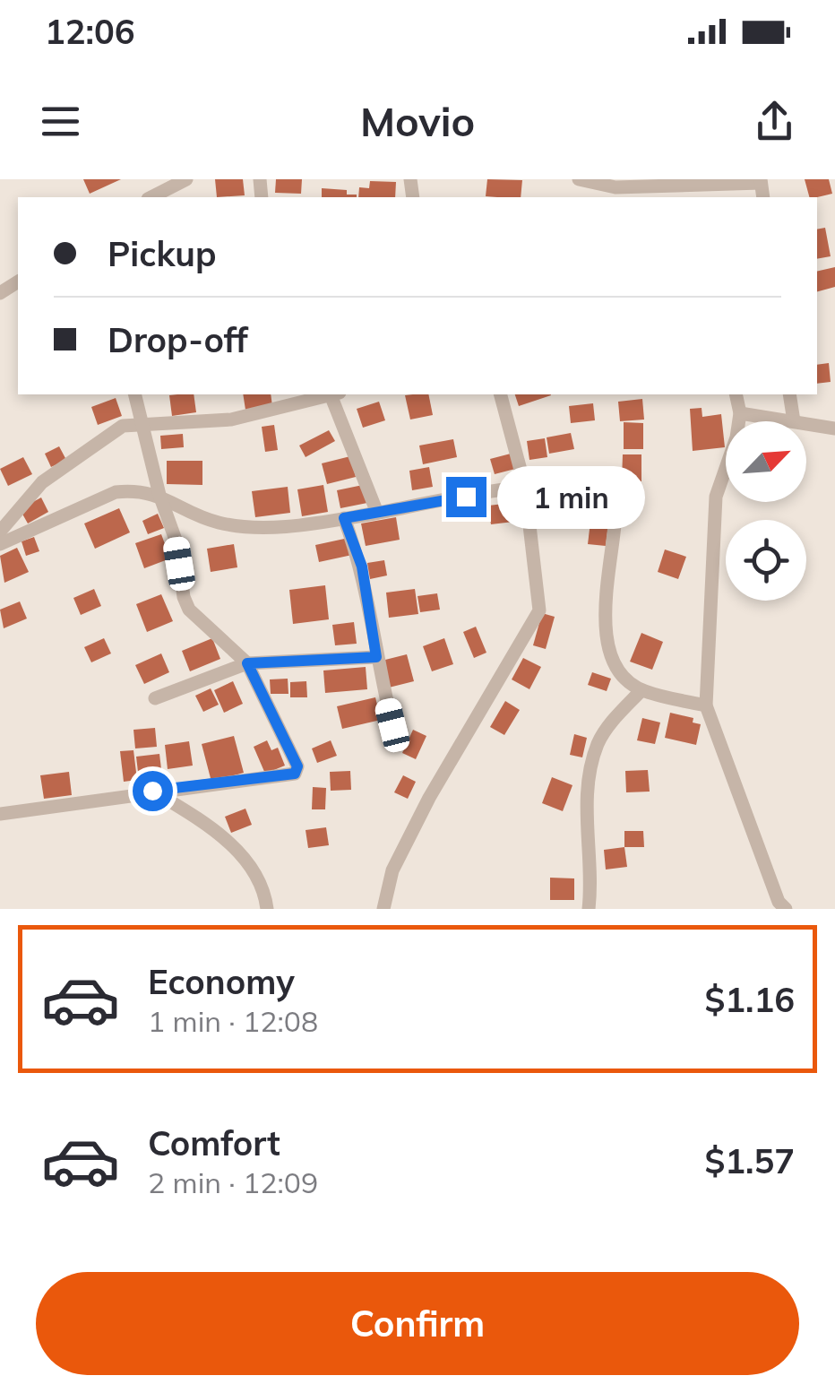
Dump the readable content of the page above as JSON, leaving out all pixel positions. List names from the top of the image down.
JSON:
{
  "north": "top right",
  "page": {
    "status": "12:06",
    "header": "Movio",
    "banner": ["Pickup", "Drop-off"],
    "bubble": "1 min",
    "list": [
      {
        "name": "Economy",
        "note": "1 min · 12:08",
        "value": "$1.16"
      },
      {
        "name": "Comfort",
        "note": "2 min · 12:09",
        "value": "$1.57"
      }
    ],
    "buttons": "Confirm"
  }
}
